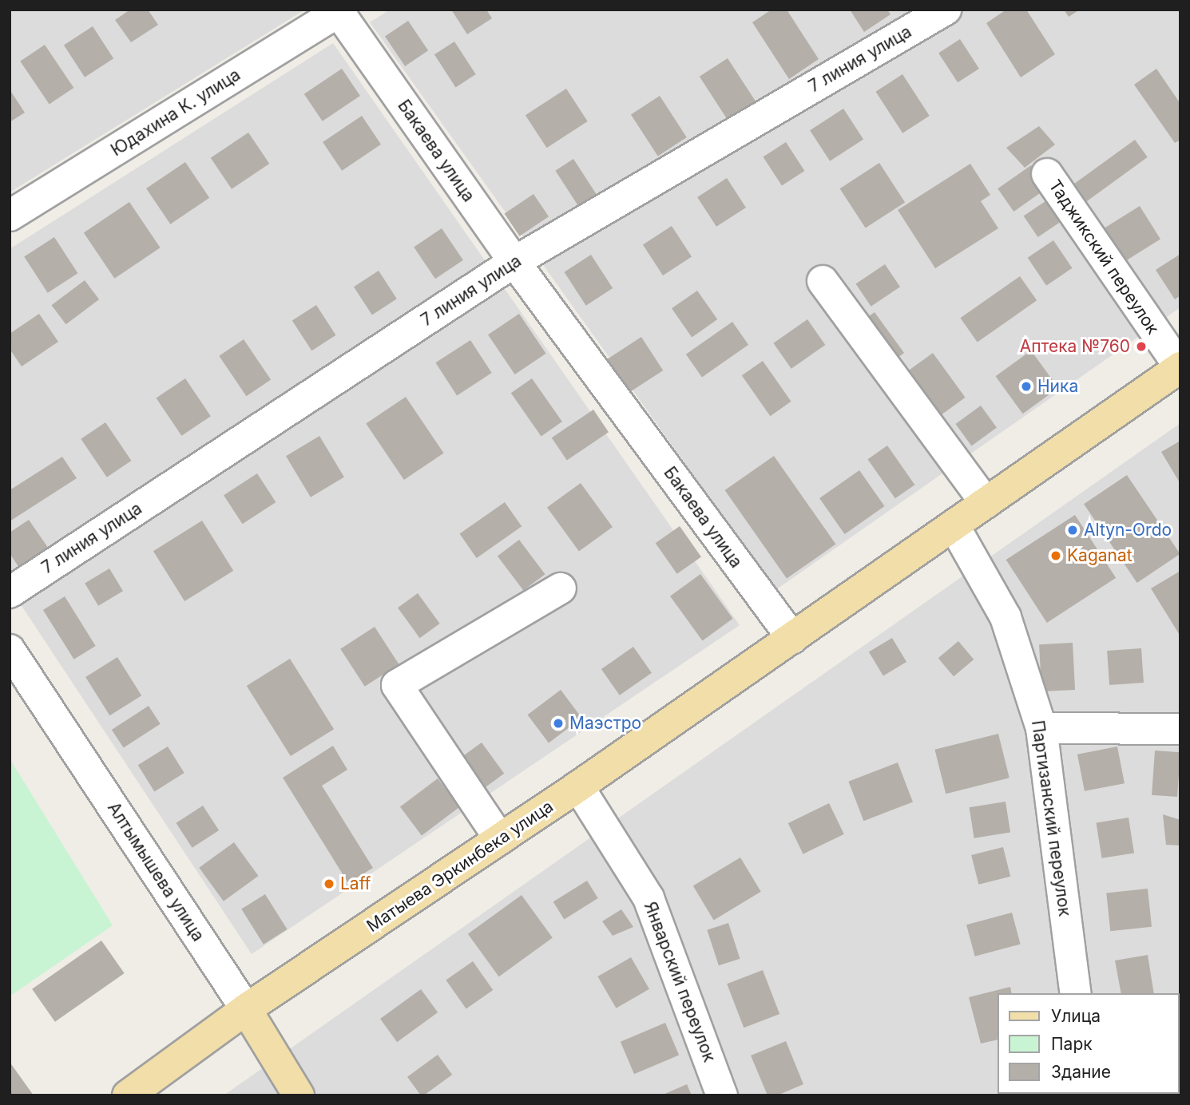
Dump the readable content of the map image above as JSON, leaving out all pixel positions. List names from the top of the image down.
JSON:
{
  "streets": {
    "main road": ["Матыева Эркинбека улица", "Алтымышева улица"],
    "street": [
      "7 линия улица",
      "Юдахина К. улица",
      "Бакаева улица",
      "Таджикский переулок",
      "Партизанский переулок",
      "Январский переулок"
    ]
  },
  "crossings": [
    ["7 линия улица", "Бакаева улица"],
    ["Юдахина К. улица", "Бакаева улица"],
    ["Бакаева улица", "Матыева Эркинбека улица"],
    ["Матыева Эркинбека улица", "Алтымышева улица"],
    ["Матыева Эркинбека улица", "Январский переулок"]
  ],
  "places": [
    "Аптека №760",
    "Ника",
    "Altyn-Ordo",
    "Kaganat",
    "Маэстро",
    "Laff"
  ],
  "legend": ["Улица", "Парк", "Здание"]
}
